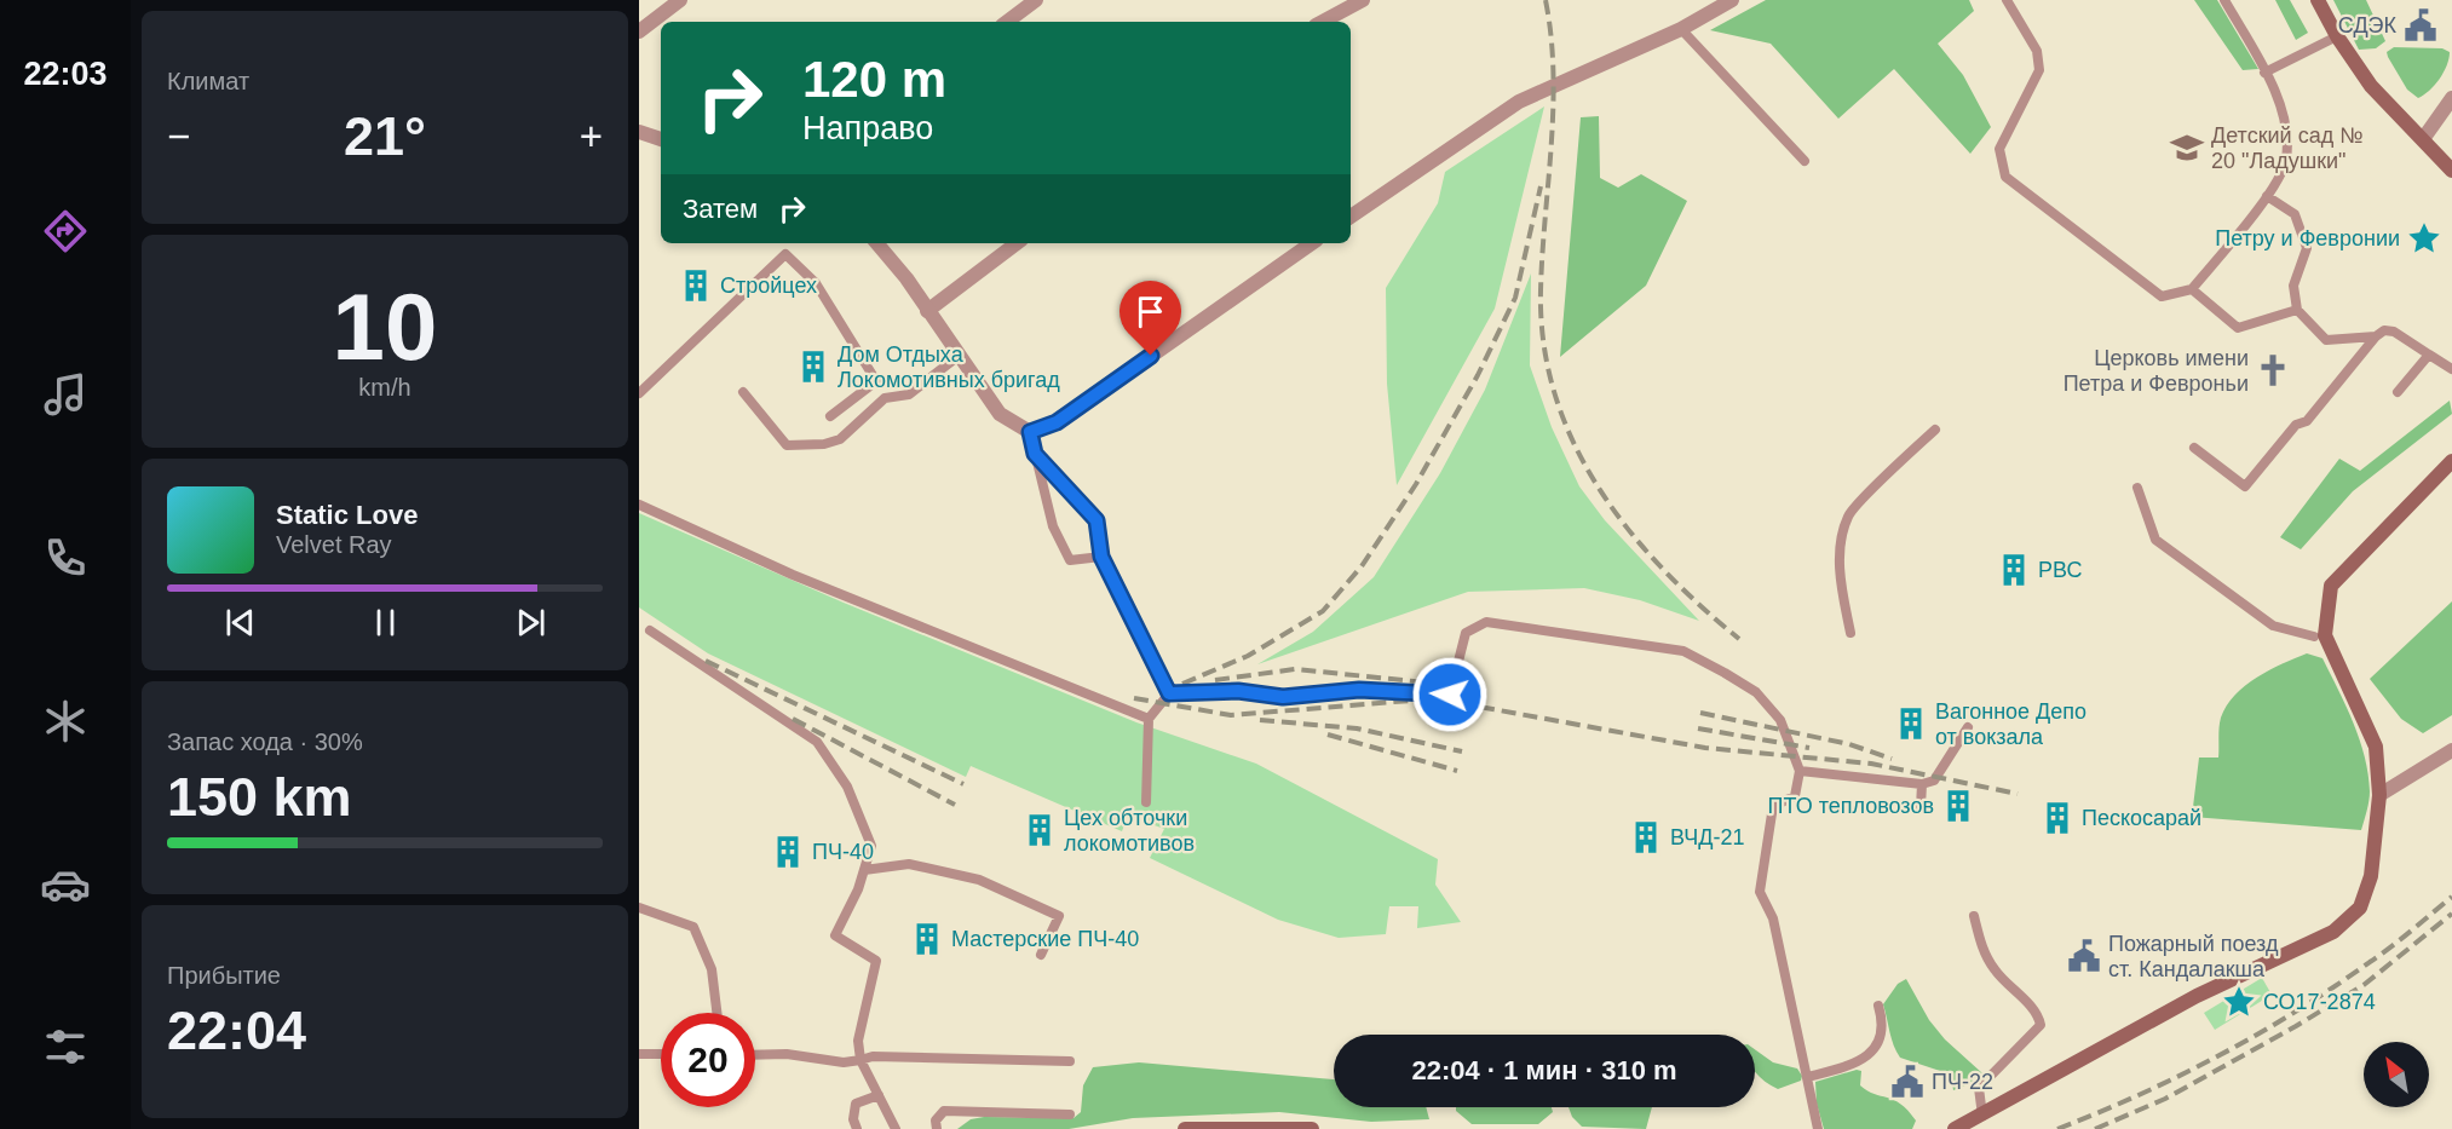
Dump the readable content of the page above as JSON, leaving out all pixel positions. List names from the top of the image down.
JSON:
{
  "places": {
    "public building": ["СДЭК", "Пожарный поезд ст. Кандалакша", "ПЧ-22"],
    "school or university": ["Детский сад № 20 \"Ладушки\""],
    "place": ["Петру и Февронии", "СО17-2874"],
    "building": [
      "Стройцех",
      "Дом Отдыха Локомотивных бригад",
      "РВС",
      "Вагонное Депо от вокзала",
      "ПТО тепловозов",
      "Пескосарай",
      "Цех обточки локомотивов",
      "ВЧД-21",
      "ПЧ-40",
      "Мастерские ПЧ-40"
    ],
    "church": ["Церковь имени Петра и Февроньи"]
  },
  "north": "top left",
  "page": {
    "tabs": "22:03",
    "tile": [
      "Климат",
      ["10", "km/h"],
      ["Запас хода · 30%", "150 km"],
      ["Прибытие", "22:04"]
    ],
    "turn": ["120 m", "Направо"],
    "heat": ["−", "21°", "+"],
    "then": "Затем",
    "song": ["Static Love", "Velvet Ray"],
    "limit": "20",
    "trip": "22:04 · 1 мин · 310 m"
  }
}
